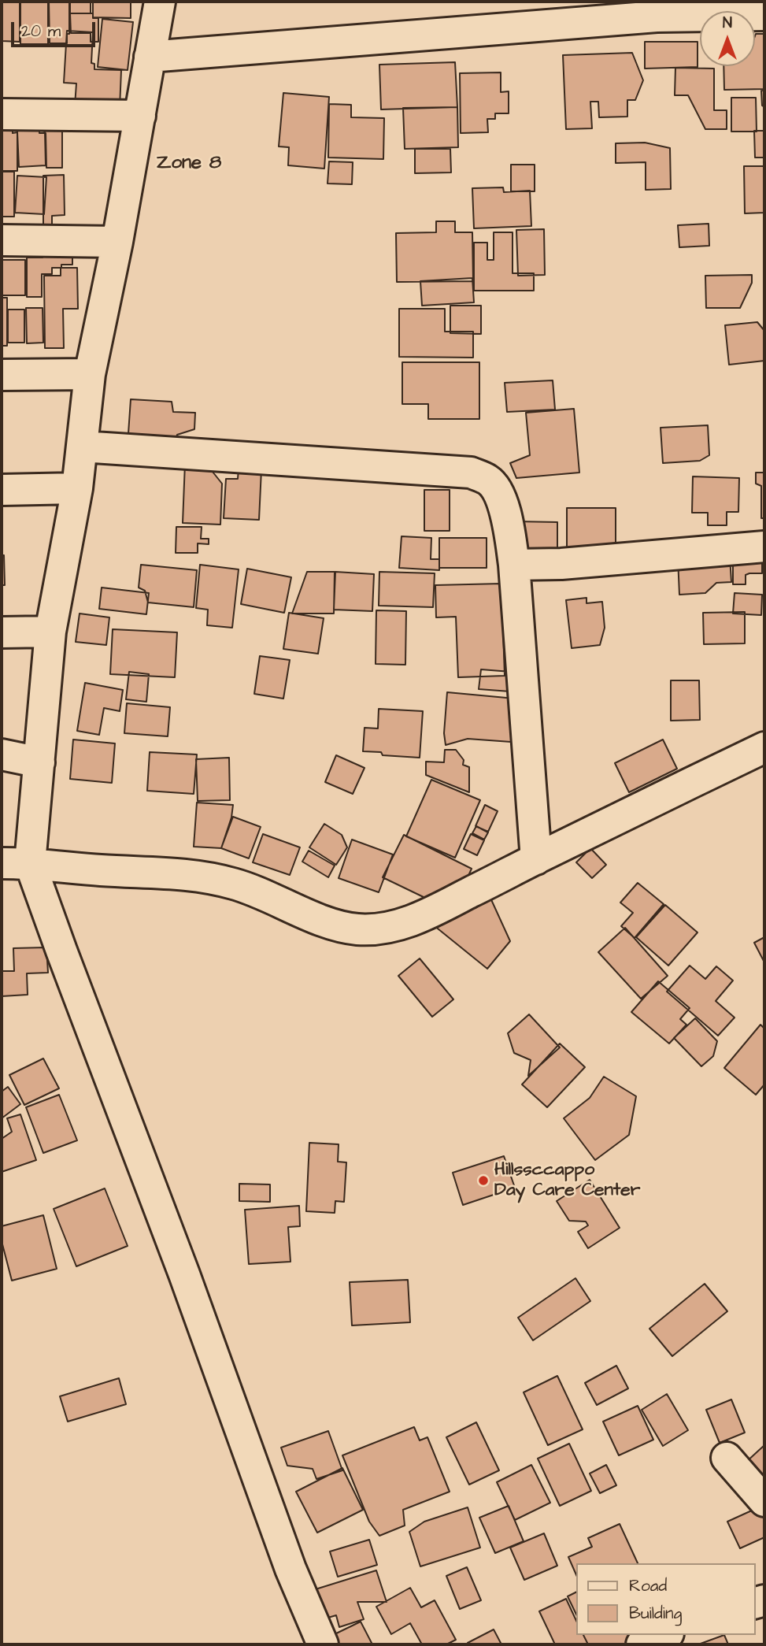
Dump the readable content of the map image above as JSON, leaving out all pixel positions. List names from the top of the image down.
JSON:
{
  "districts": ["Zone 8"],
  "places": ["Hillssccappo Day Care Center"],
  "legend": ["Road", "Building"],
  "scale_bar": "20 m",
  "north": "top"
}
